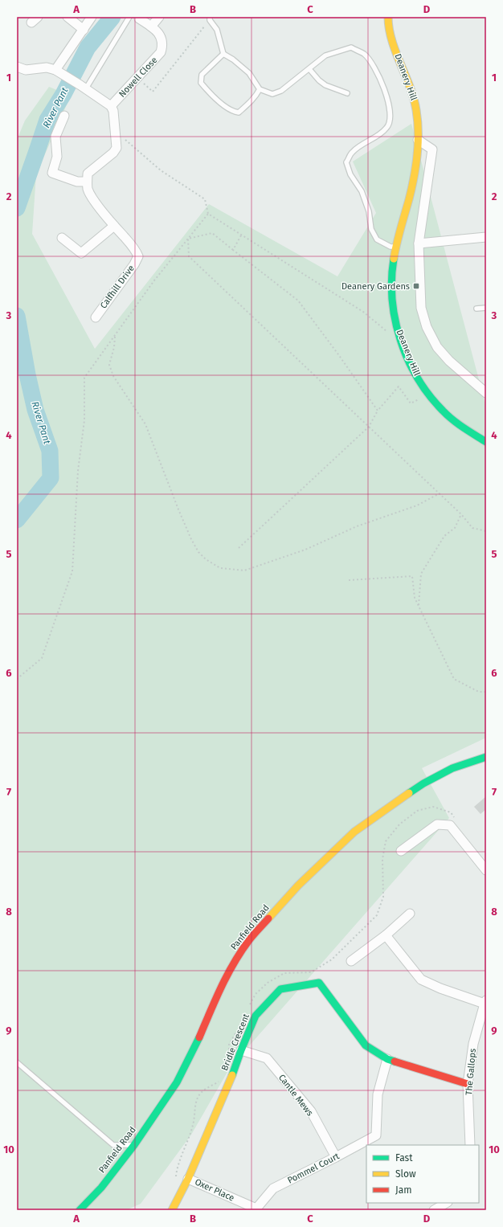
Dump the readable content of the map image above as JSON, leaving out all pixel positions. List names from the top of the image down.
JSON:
{
  "streets": {
    "main road": ["Deanery Hill", "Panfield Road", "Bridle Crescent"],
    "street": [
      "Nowell Close",
      "Calfhill Drive",
      "The Gallops",
      "Cantle Mews",
      "Pommel Court",
      "Oxer Place"
    ]
  },
  "crossings": [
    ["Bridle Crescent", "The Gallops"],
    ["Bridle Crescent", "Cantle Mews"],
    ["Bridle Crescent", "Pommel Court"],
    ["Bridle Crescent", "Oxer Place"],
    ["Cantle Mews", "Pommel Court"],
    ["Pommel Court", "Oxer Place"]
  ],
  "water": ["River Pant"],
  "places": {
    "transit": ["Deanery Gardens"]
  },
  "legend": ["Fast", "Slow", "Jam"],
  "grid": {
    "columns": [
      "A",
      "B",
      "C",
      "D"
    ],
    "rows": [
      "1",
      "2",
      "3",
      "4",
      "5",
      "6",
      "7",
      "8",
      "9",
      "10"
    ]
  }
}
